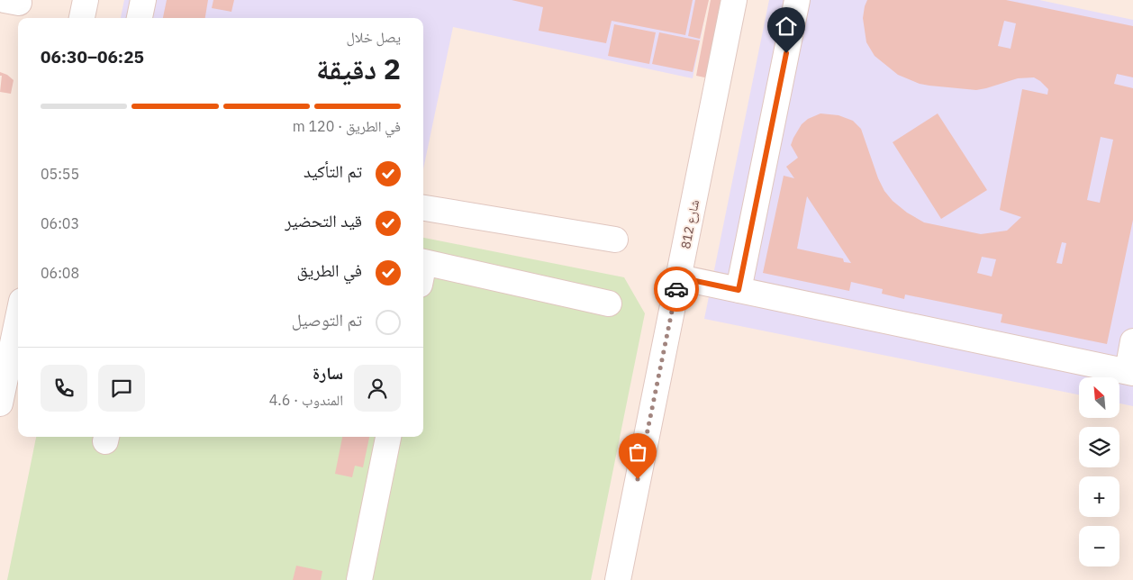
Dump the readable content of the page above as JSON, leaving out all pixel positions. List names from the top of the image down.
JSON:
{
  "streets": {
    "street": ["شارع 812"]
  },
  "north": "top left",
  "page": {
    "heading": ["2 دقيقة", "يصل خلال", "06:25–06:30"],
    "panel": ["سارة", "المندوب · 4.6"],
    "bar": "في الطريق · 120 m",
    "list": [
      ["تم التأكيد", "05:55"],
      ["قيد التحضير", "06:03"],
      ["في الطريق", "06:08"],
      "تم التوصيل"
    ],
    "map_buttons": ["+", "−"]
  }
}
